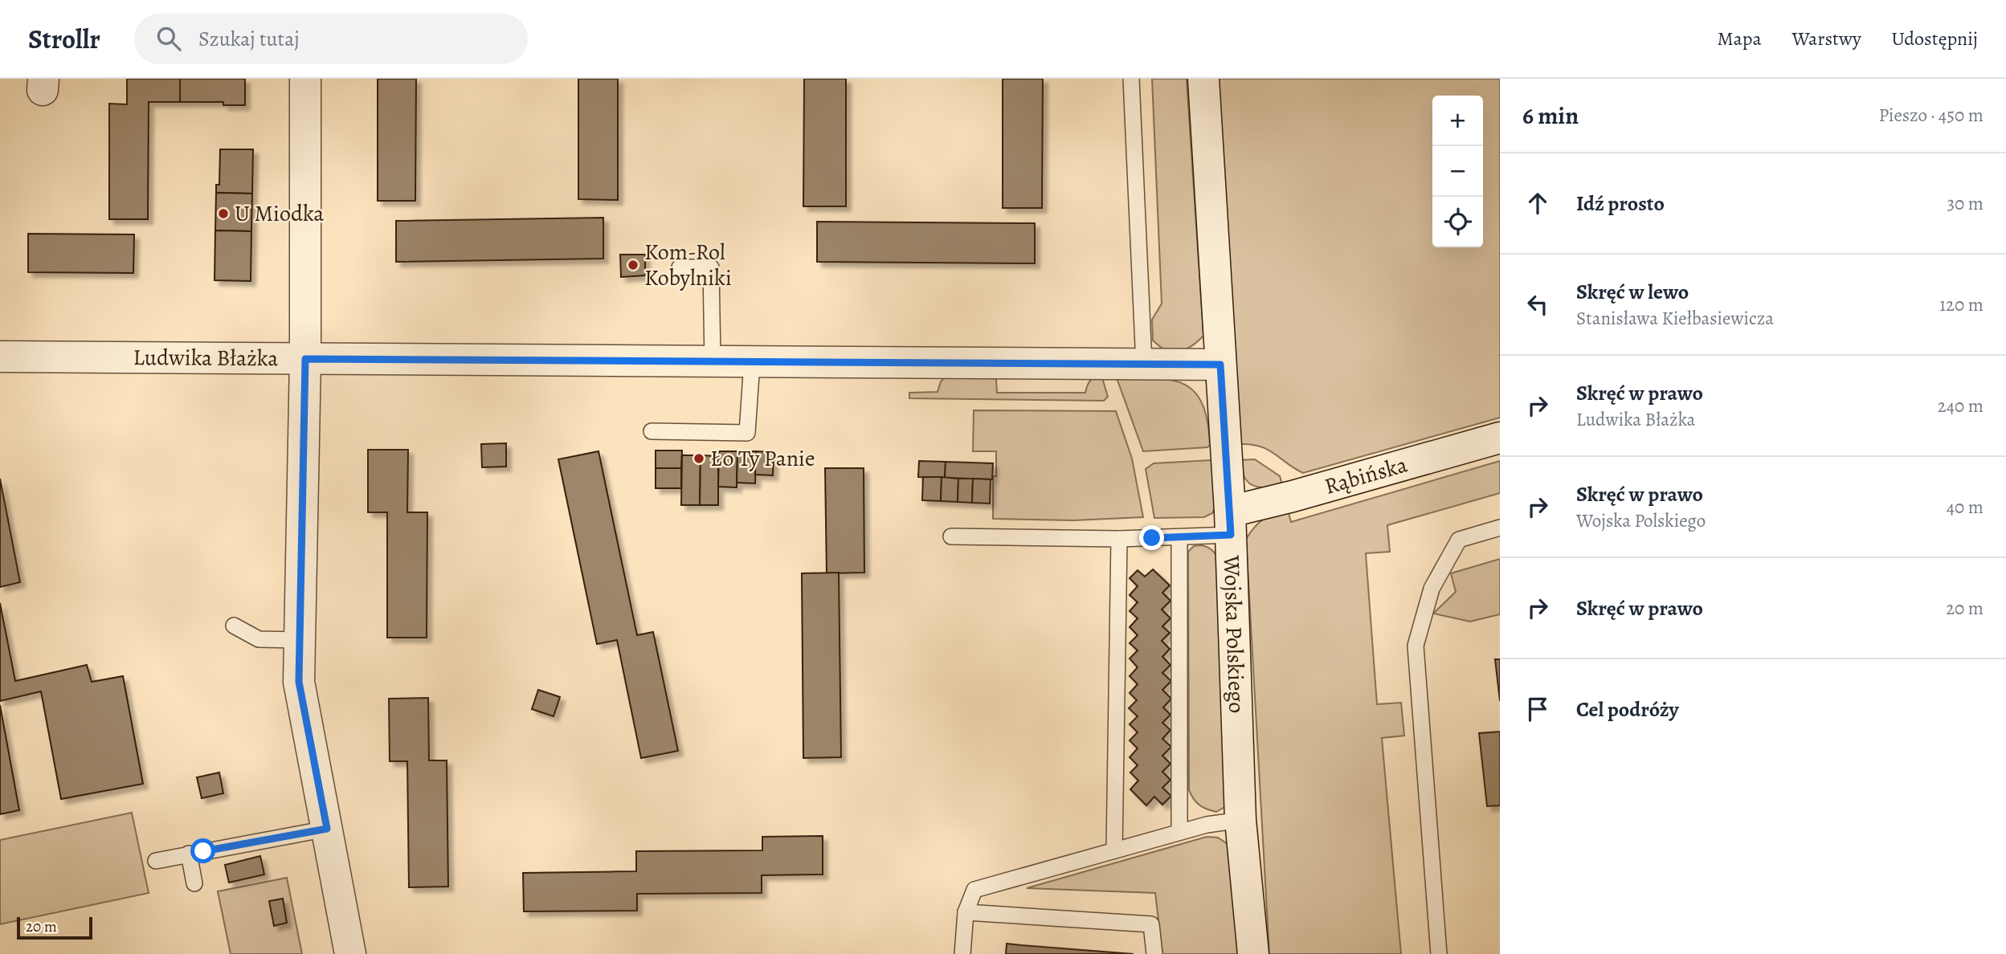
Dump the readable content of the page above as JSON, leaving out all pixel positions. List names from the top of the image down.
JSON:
{
  "streets": {
    "street": ["Ludwika Błażka", "Rąbińska", "Wojska Polskiego"]
  },
  "crossings": [
    ["Ludwika Błażka", "Wojska Polskiego"],
    ["Rąbińska", "Wojska Polskiego"]
  ],
  "places": ["U Miodka", "Kom-Rol Kobylniki", "Ło Ty Panie"],
  "scale_bar": "20 m",
  "page": {
    "header": "Strollr",
    "search": "Szukaj tutaj",
    "nav": ["Mapa", "Warstwy", "Udostępnij"],
    "heading": ["6 min", "Pieszo · 450 m"],
    "map_buttons": ["+", "−"],
    "list": [
      ["Idź prosto", "30 m"],
      ["Skręć w lewo", "Stanisława Kiełbasiewicza", "120 m"],
      ["Skręć w prawo", "Ludwika Błażka", "240 m"],
      ["Skręć w prawo", "Wojska Polskiego", "40 m"],
      ["Skręć w prawo", "20 m"],
      "Cel podróży"
    ],
    "scale": "20 m"
  }
}
